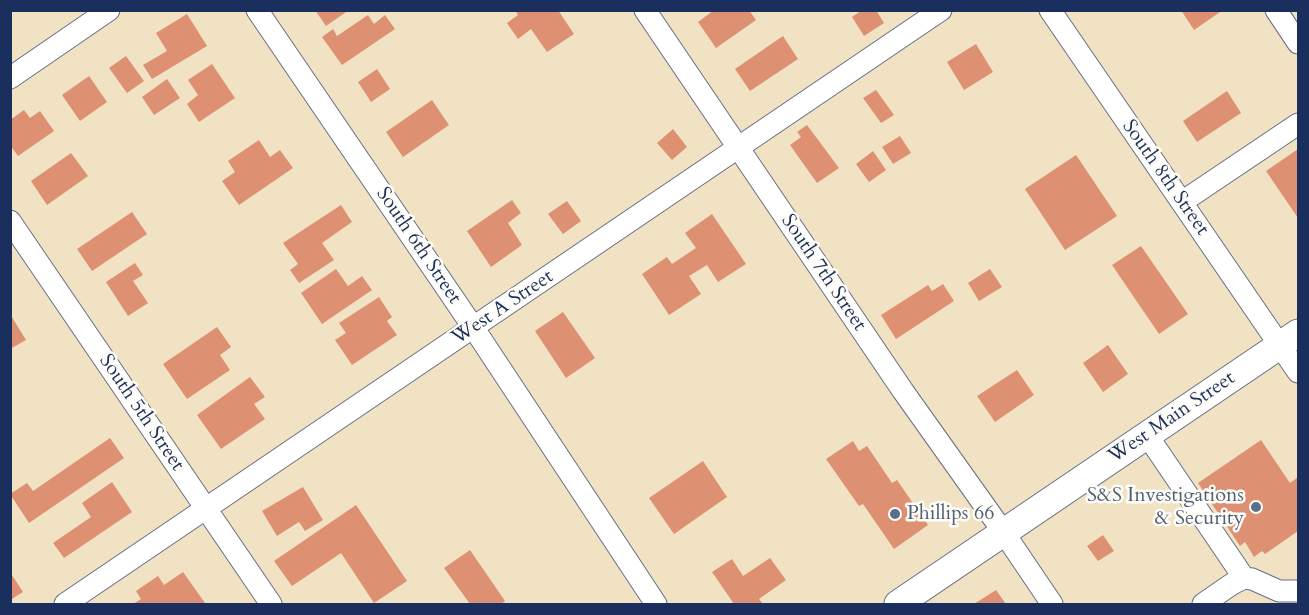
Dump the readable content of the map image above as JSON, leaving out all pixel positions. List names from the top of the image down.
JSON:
{
  "streets": {
    "main road": ["West Main Street"],
    "street": [
      "South 8th Street",
      "South 6th Street",
      "South 7th Street",
      "West A Street",
      "South 5th Street"
    ]
  },
  "crossings": [
    ["South 8th Street", "West Main Street"],
    ["South 6th Street", "West A Street"],
    ["South 7th Street", "West A Street"],
    ["South 7th Street", "West Main Street"],
    ["West A Street", "South 5th Street"]
  ],
  "places": ["S&S Investigations & Security", "Phillips 66"]
}
